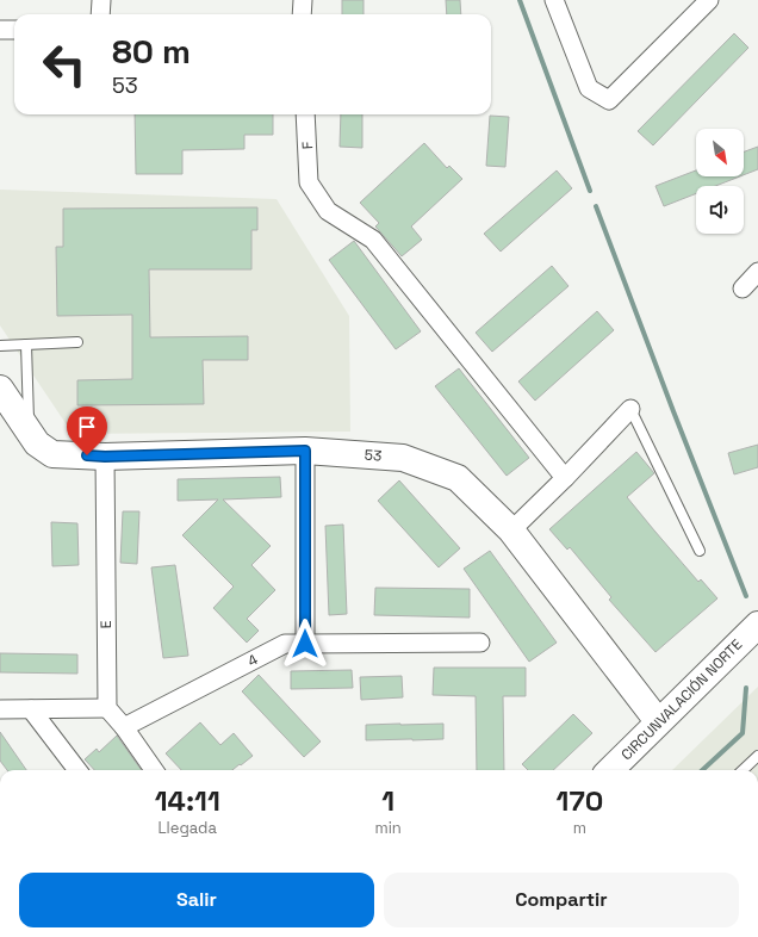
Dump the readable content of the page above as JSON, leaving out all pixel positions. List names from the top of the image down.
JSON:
{
  "streets": {
    "street": [
      "F",
      "53",
      "E",
      "4",
      "CIRCUNVALACIÓN NORTE"
    ]
  },
  "crossings": [
    ["53", "E"],
    ["53", "CIRCUNVALACIÓN NORTE"]
  ],
  "north": "bottom right",
  "page": {
    "turn": ["80 m", "53"],
    "eta": [
      "14:11",
      "Llegada",
      "1",
      "min",
      "170",
      "m"
    ],
    "buttons": ["Salir", "Compartir"]
  }
}
